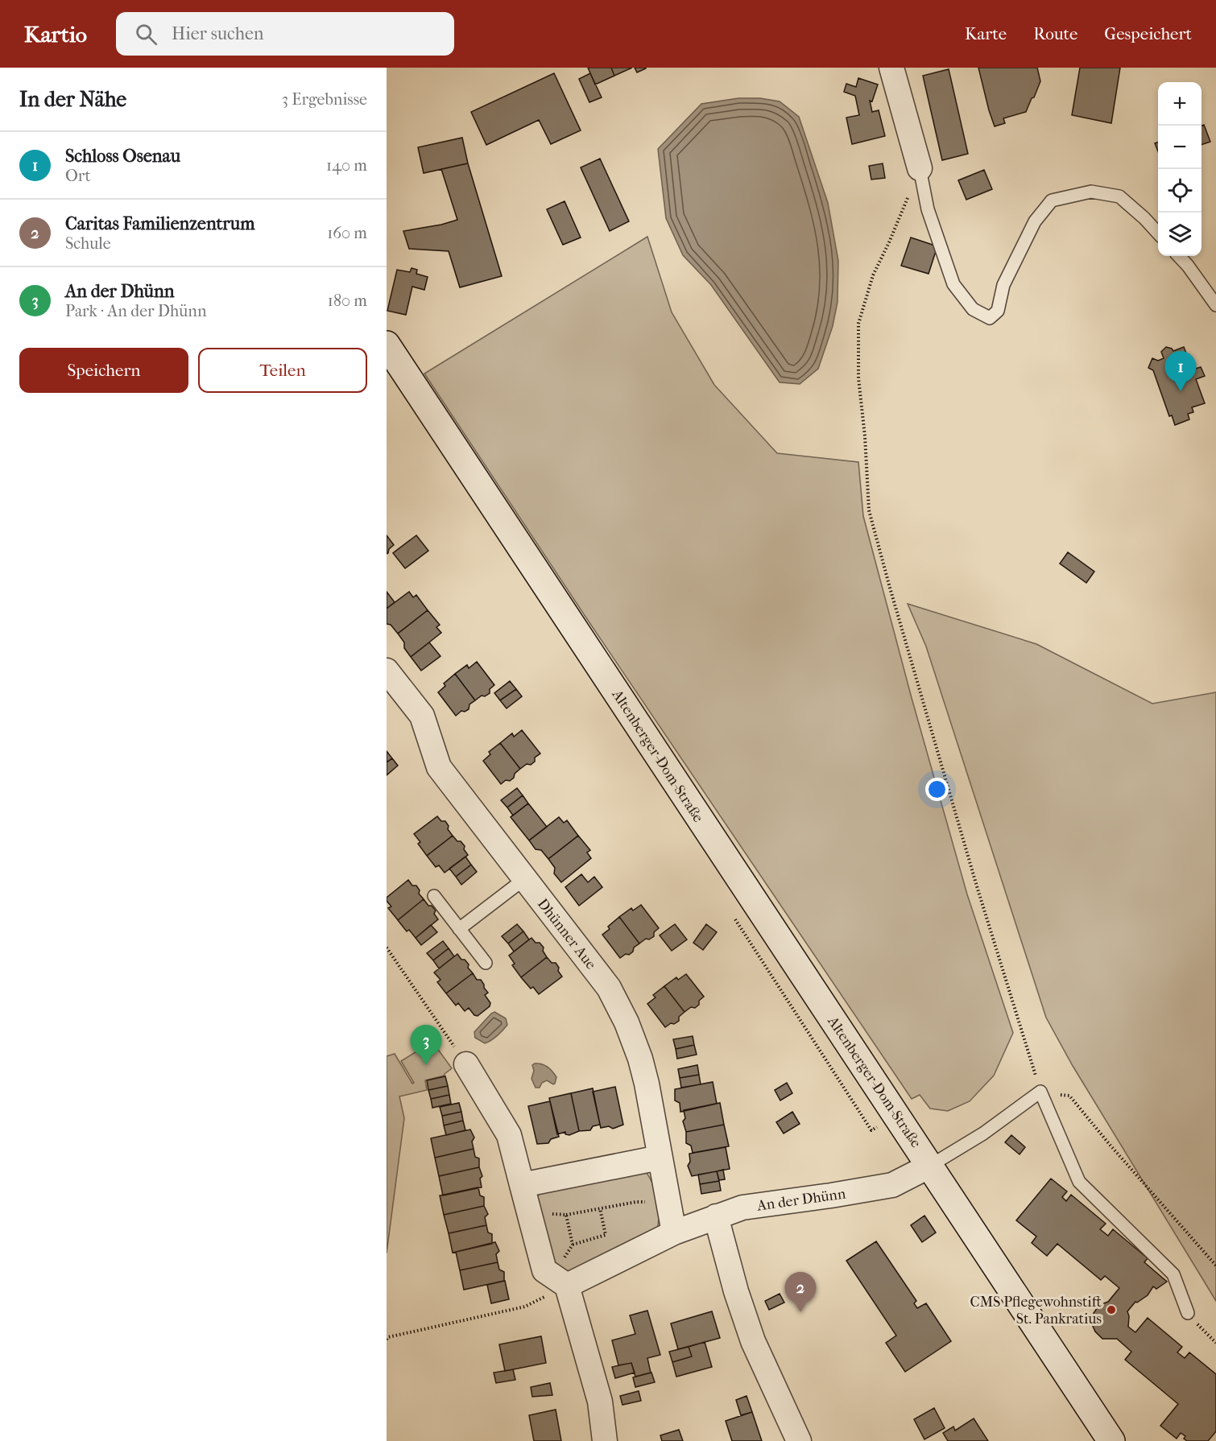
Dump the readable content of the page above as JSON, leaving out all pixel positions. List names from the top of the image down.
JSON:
{
  "streets": {
    "main road": ["Altenberger-Dom-Straße"],
    "street": ["Dhünner Aue", "An der Dhünn"]
  },
  "crossings": [
    ["Altenberger-Dom-Straße", "An der Dhünn"],
    ["Dhünner Aue", "An der Dhünn"]
  ],
  "places": ["CMS Pflegewohnstift St. Pankratius"],
  "page": {
    "header": "Kartio",
    "search": "Hier suchen",
    "nav": ["Karte", "Route", "Gespeichert"],
    "heading": ["In der Nähe", "3 Ergebnisse"],
    "map_buttons": ["+", "−"],
    "list": [
      {
        "mark": "1",
        "name": "Schloss Osenau",
        "note": "Ort",
        "value": "140 m"
      },
      {
        "mark": "2",
        "name": "Caritas Familienzentrum",
        "note": "Schule",
        "value": "160 m"
      },
      {
        "mark": "3",
        "name": "An der Dhünn",
        "note": "Park · An der Dhünn",
        "value": "180 m"
      }
    ],
    "buttons": ["Speichern", "Teilen"],
    "pins": ["1", "3", "2"]
  }
}
